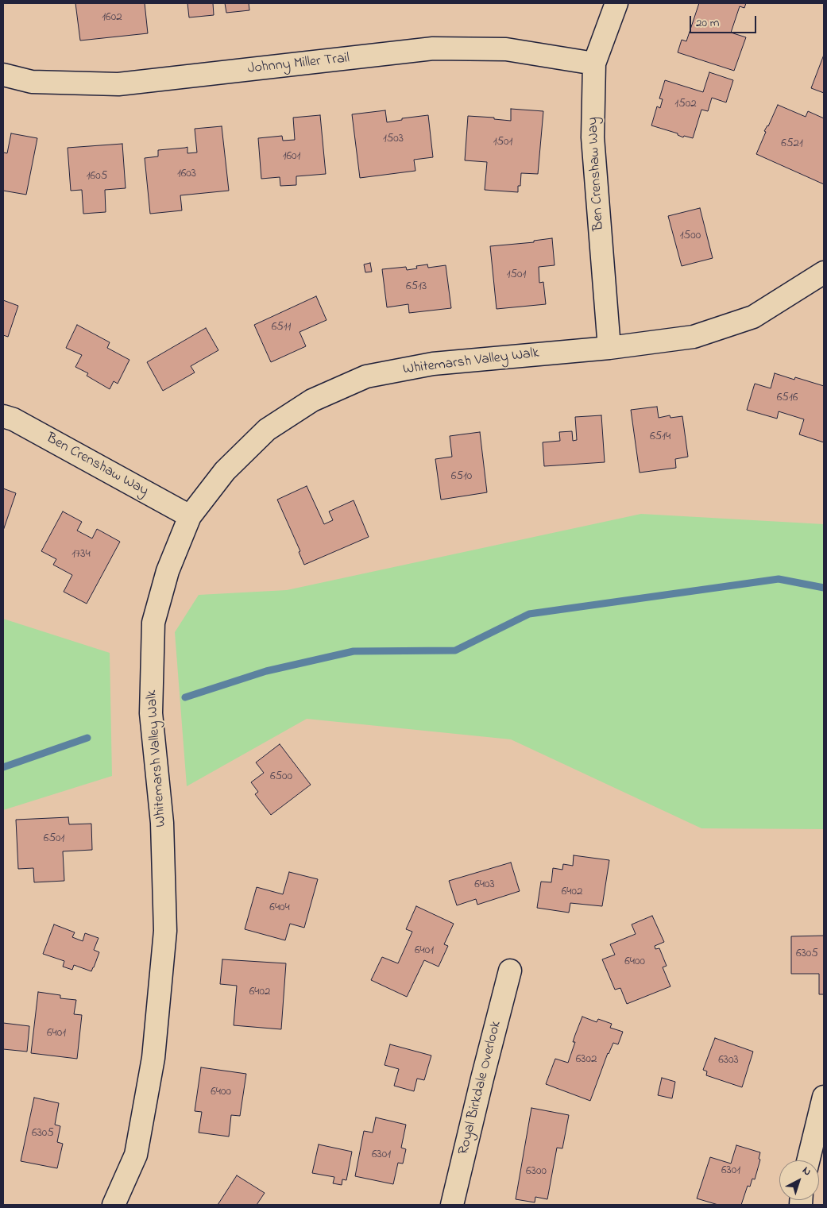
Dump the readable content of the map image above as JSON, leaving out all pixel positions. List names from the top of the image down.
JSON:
{
  "streets": {
    "street": [
      "Johnny Miller Trail",
      "Ben Crenshaw Way",
      "Whitemarsh Valley Walk",
      "Royal Birkdale Overlook"
    ]
  },
  "crossings": [
    ["Johnny Miller Trail", "Ben Crenshaw Way"],
    ["Ben Crenshaw Way", "Whitemarsh Valley Walk"]
  ],
  "house_numbers": [
    "1602",
    "1502",
    "1503",
    "1501",
    "6521",
    "1601",
    "1603",
    "1605",
    "1500",
    "1501",
    "6513",
    "6511",
    "6516",
    "6514",
    "6510",
    "1734",
    "6500",
    "6501",
    "6403",
    "6402",
    "6404",
    "6401",
    "6305",
    "6400",
    "6402",
    "6401",
    "6302",
    "6303",
    "6400",
    "6305",
    "6301",
    "6301",
    "6300"
  ],
  "scale_bar": "20 m",
  "north": "top right"
}
